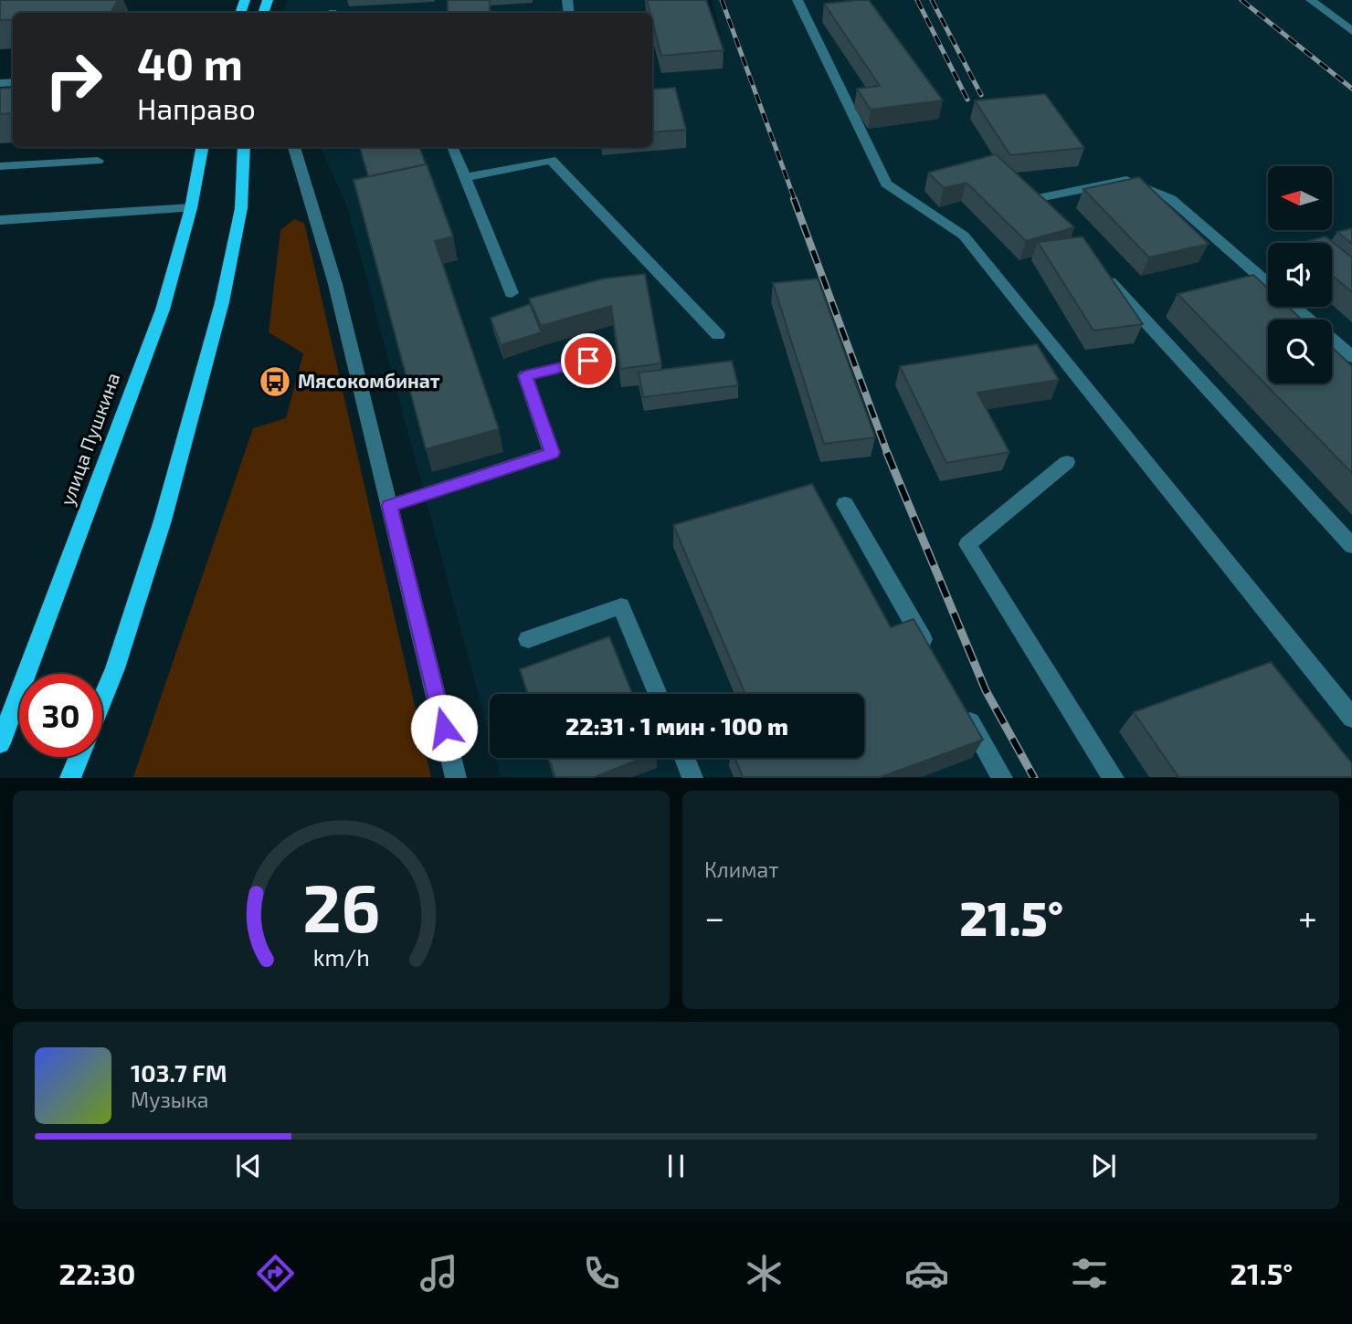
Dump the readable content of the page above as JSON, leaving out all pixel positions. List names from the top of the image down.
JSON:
{
  "streets": {
    "main road": ["улица Пушкина"]
  },
  "places": {
    "bus stop": ["Мясокомбинат"]
  },
  "north": "left",
  "page": {
    "turn": ["40 m", "Направо"],
    "limit": "30",
    "trip": "22:31 · 1 мин · 100 m",
    "tile": "Климат",
    "heat": ["−", "21.5°", "+"],
    "song": ["103.7 FM", "Музыка"],
    "tabs": ["22:30", "21.5°"],
    "gauge": ["26", "km/h"]
  }
}
